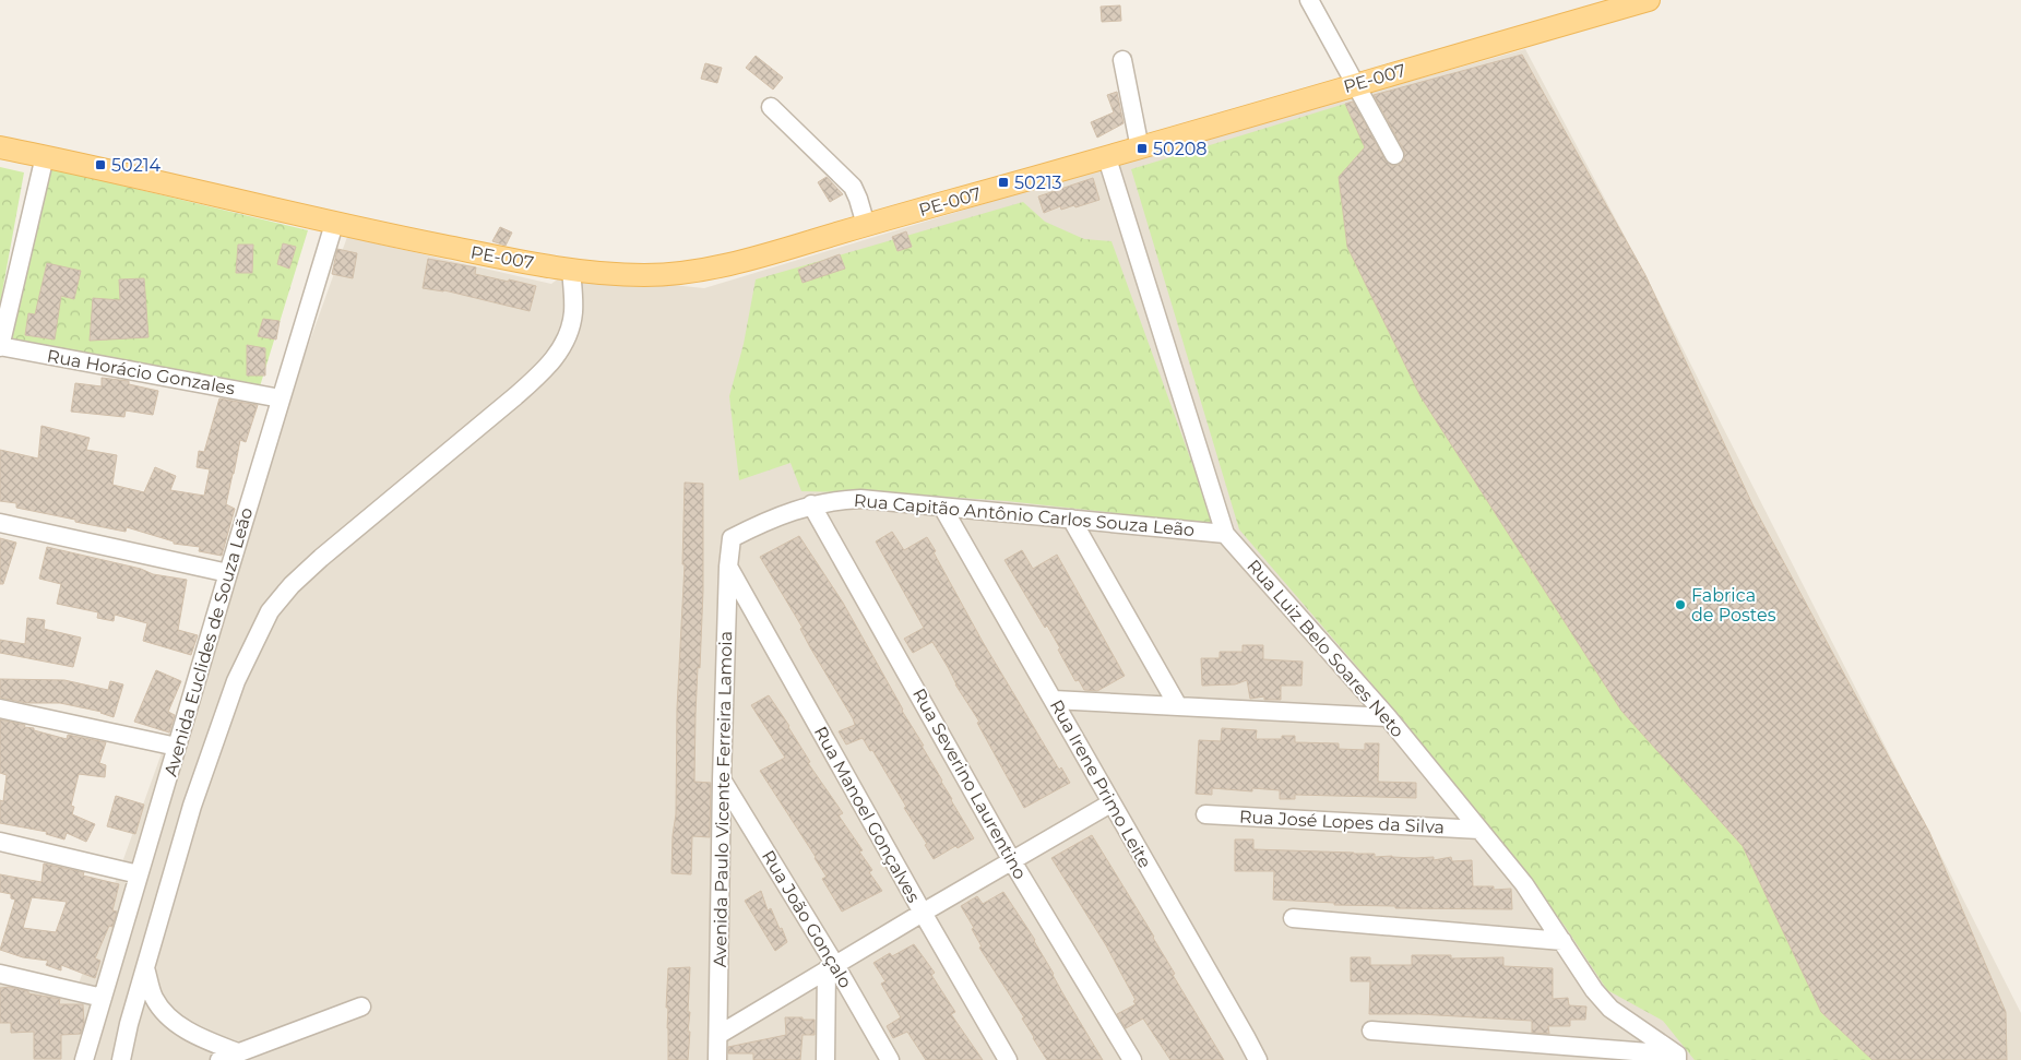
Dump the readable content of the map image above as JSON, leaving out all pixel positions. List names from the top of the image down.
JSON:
{
  "streets": {
    "main road": ["PE-007"],
    "street": [
      "Rua Horácio Gonzales",
      "Rua Capitão Antônio Carlos Souza Leão",
      "Avenida Euclides de Souza Leão",
      "Rua Luiz Belo Soares Neto",
      "Rua Severino Laurentino",
      "Rua Irene Primo Leite",
      "Avenida Paulo Vicente Ferreira Lamoia",
      "Rua Manoel Gonçalves",
      "Rua José Lopes da Silva",
      "Rua João Gonçalo"
    ]
  },
  "crossings": [
    ["PE-007", "Avenida Euclides de Souza Leão"],
    ["PE-007", "Rua Luiz Belo Soares Neto"],
    ["Rua Horácio Gonzales", "Avenida Euclides de Souza Leão"],
    ["Rua Capitão Antônio Carlos Souza Leão", "Rua Luiz Belo Soares Neto"],
    ["Rua Capitão Antônio Carlos Souza Leão", "Rua Severino Laurentino"],
    ["Rua Capitão Antônio Carlos Souza Leão", "Rua Irene Primo Leite"],
    ["Rua Capitão Antônio Carlos Souza Leão", "Avenida Paulo Vicente Ferreira Lamoia"],
    ["Rua Luiz Belo Soares Neto", "Rua José Lopes da Silva"],
    ["Avenida Paulo Vicente Ferreira Lamoia", "Rua Manoel Gonçalves"],
    ["Avenida Paulo Vicente Ferreira Lamoia", "Rua João Gonçalo"]
  ],
  "places": {
    "transit": ["50208", "50214", "50213"],
    "other": ["Fabrica de Postes"]
  }
}
